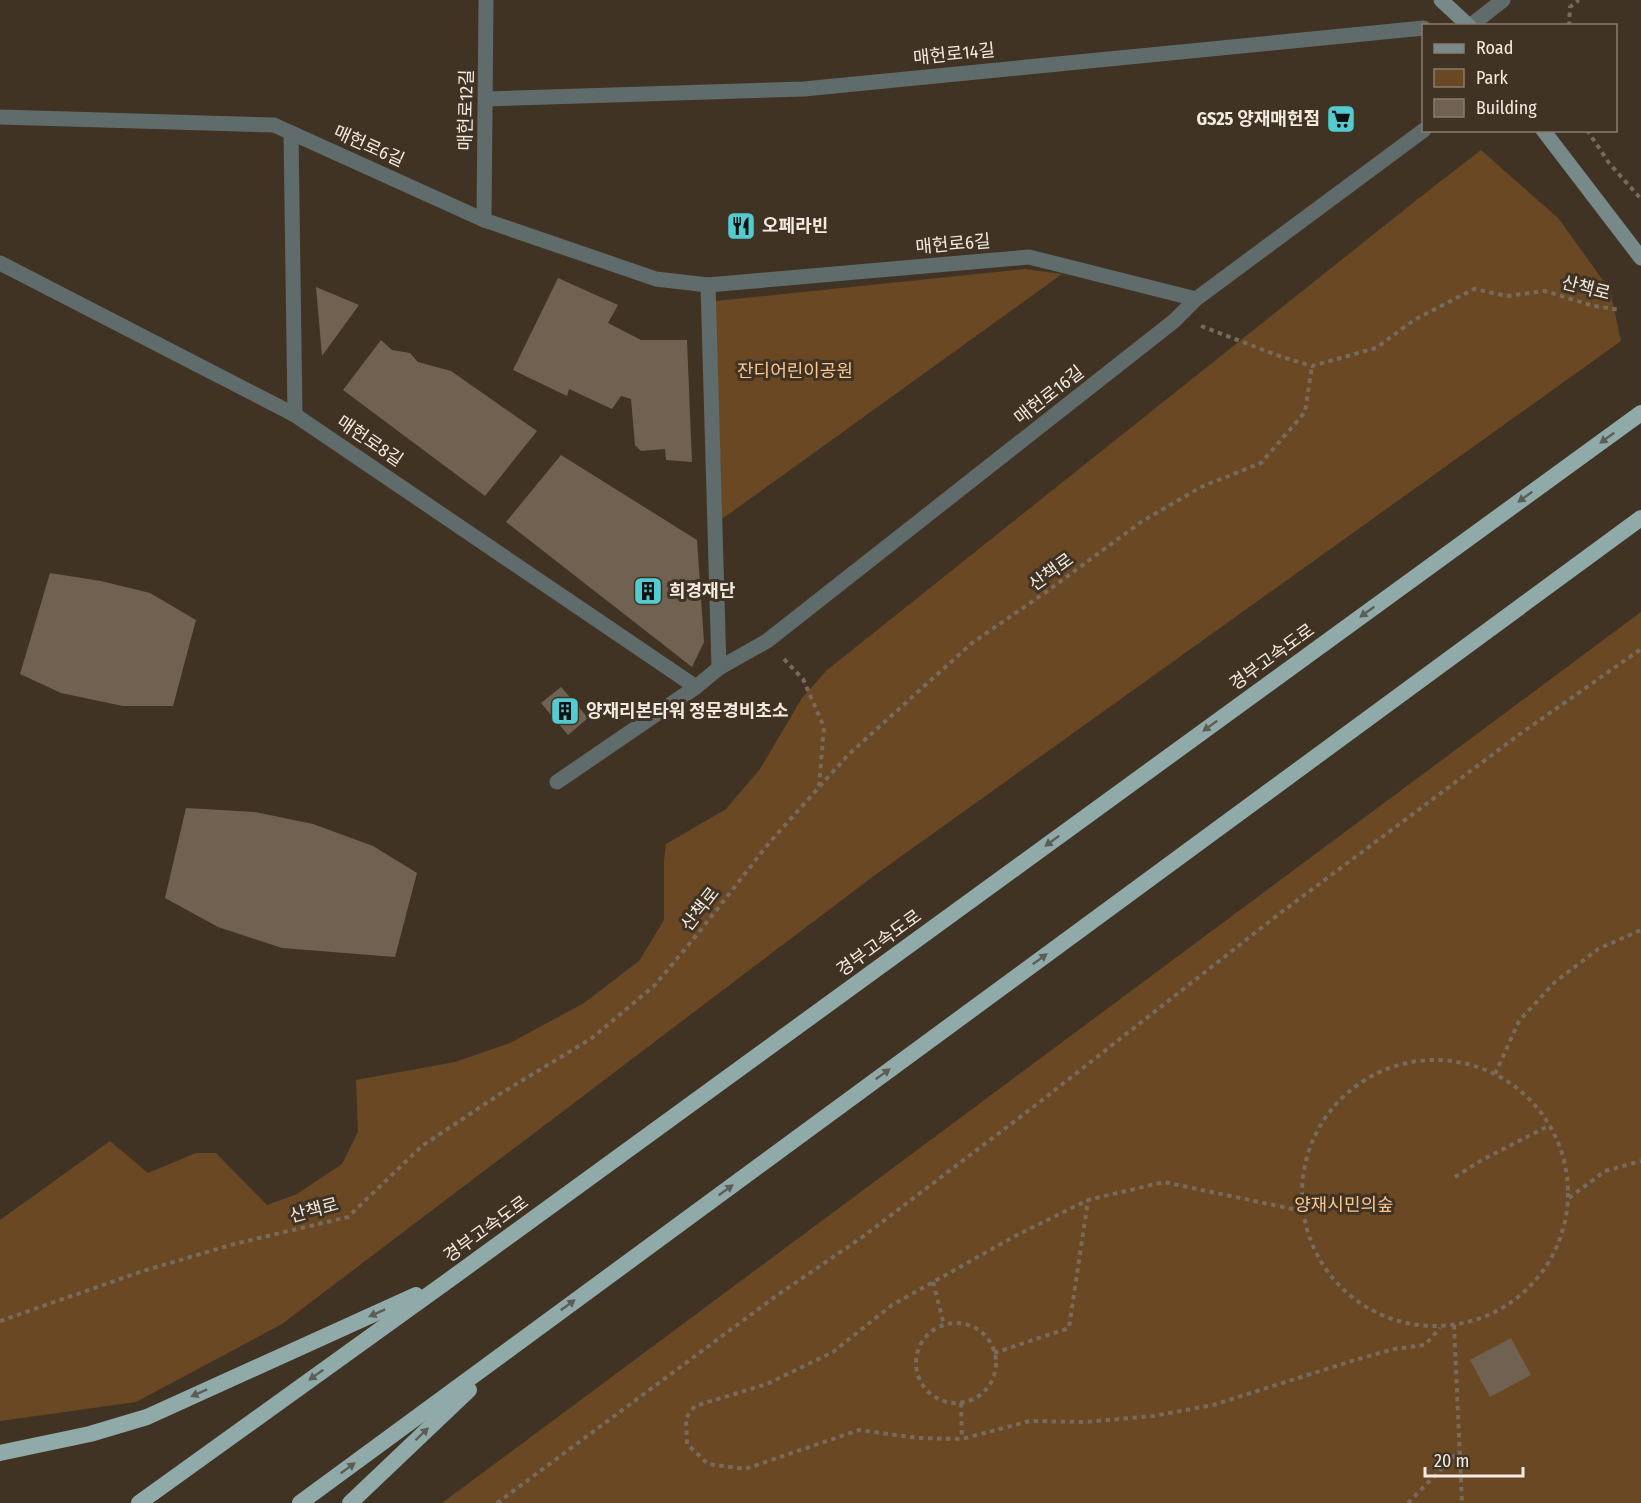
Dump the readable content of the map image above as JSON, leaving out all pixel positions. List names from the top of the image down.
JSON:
{
  "streets": {
    "highway": ["경부고속도로"],
    "street": [
      "매헌로14길",
      "매헌로12길",
      "매헌로6길",
      "매헌로16길",
      "매헌로8길"
    ],
    "path": ["산책로"]
  },
  "crossings": [
    ["매헌로14길", "매헌로12길"],
    ["매헌로12길", "매헌로6길"],
    ["매헌로6길", "매헌로16길"],
    ["매헌로16길", "매헌로8길"]
  ],
  "parks": ["잔디어린이공원", "양재시민의숲"],
  "places": {
    "supermarket": ["GS25 양재매헌점"],
    "restaurant": ["오페라빈"],
    "building": ["희경재단", "양재리본타워 정문경비초소"]
  },
  "legend": ["Road", "Park", "Building"],
  "scale_bar": "20 m"
}
